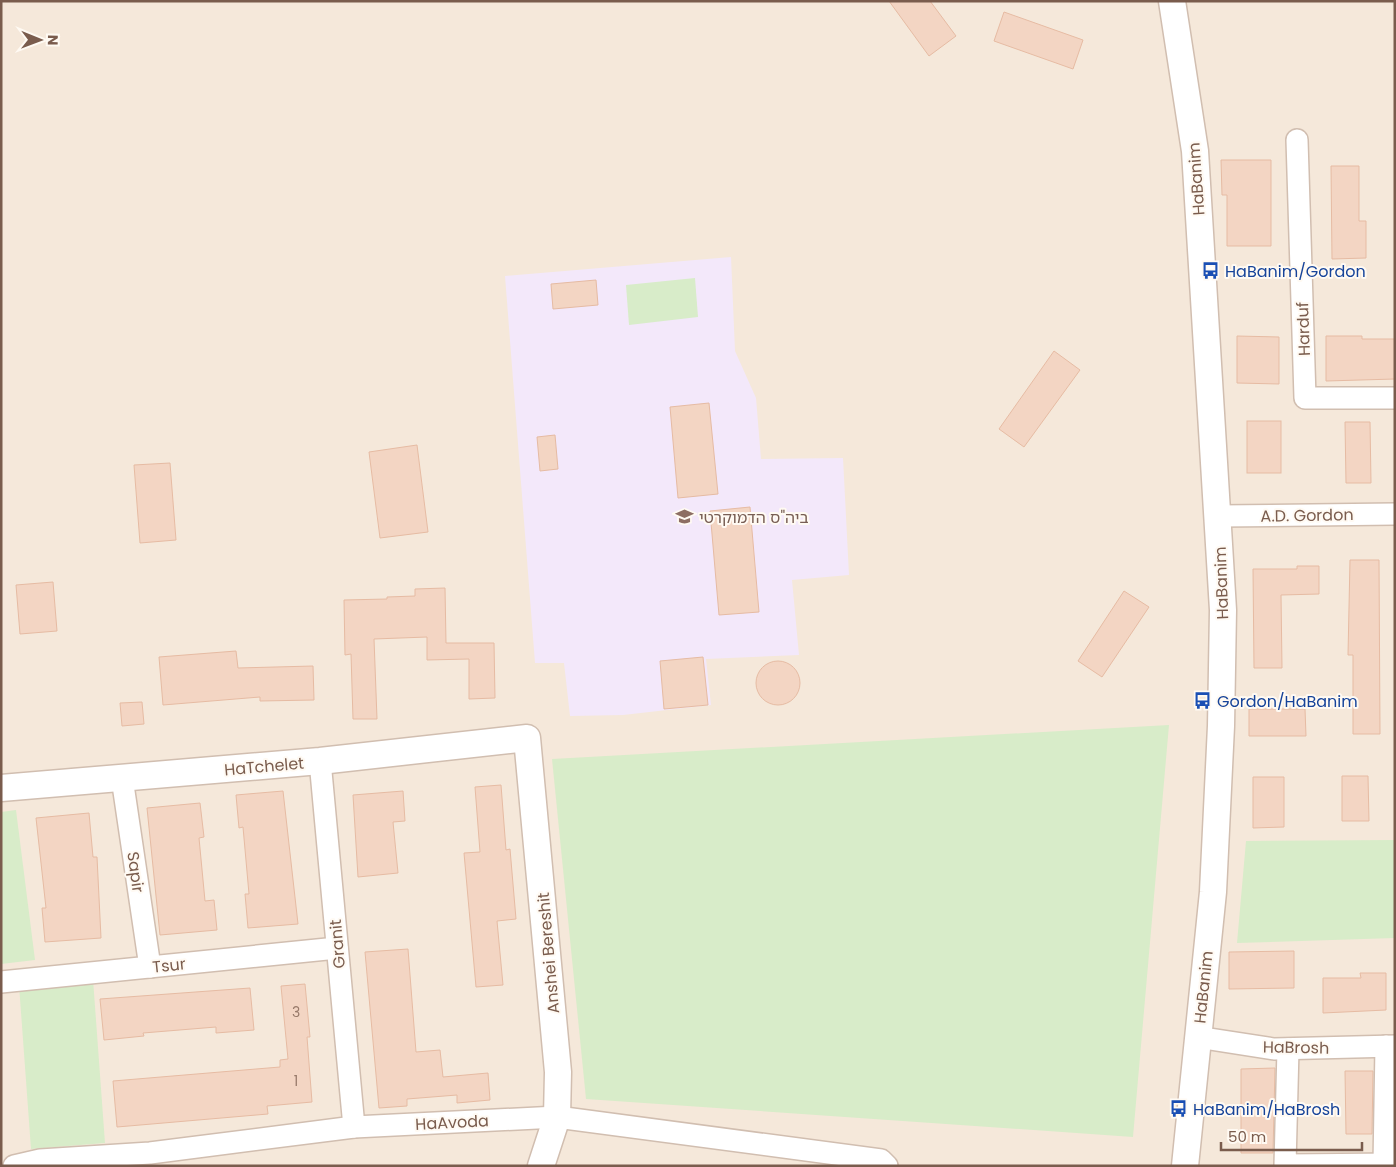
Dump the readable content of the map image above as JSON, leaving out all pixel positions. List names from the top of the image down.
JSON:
{
  "streets": {
    "street": [
      "HaBanim",
      "Harduf",
      "A.D. Gordon",
      "HaTchelet",
      "Sapir",
      "Granit",
      "Anshei Bereshit",
      "Tsur",
      "HaBrosh",
      "HaAvoda"
    ]
  },
  "crossings": [
    ["HaBanim", "A.D. Gordon"],
    ["HaBanim", "HaBrosh"],
    ["HaTchelet", "Sapir"],
    ["HaTchelet", "Granit"],
    ["HaTchelet", "Anshei Bereshit"],
    ["Sapir", "Tsur"],
    ["Granit", "Tsur"],
    ["Granit", "HaAvoda"],
    ["Anshei Bereshit", "HaAvoda"]
  ],
  "places": {
    "bus stop": ["HaBanim/Gordon", "Gordon/HaBanim", "HaBanim/HaBrosh"],
    "school or university": ["ביה\"ס הדמוקרטי"]
  },
  "house_numbers": ["3", "1"],
  "scale_bar": "50 m",
  "north": "right"
}
